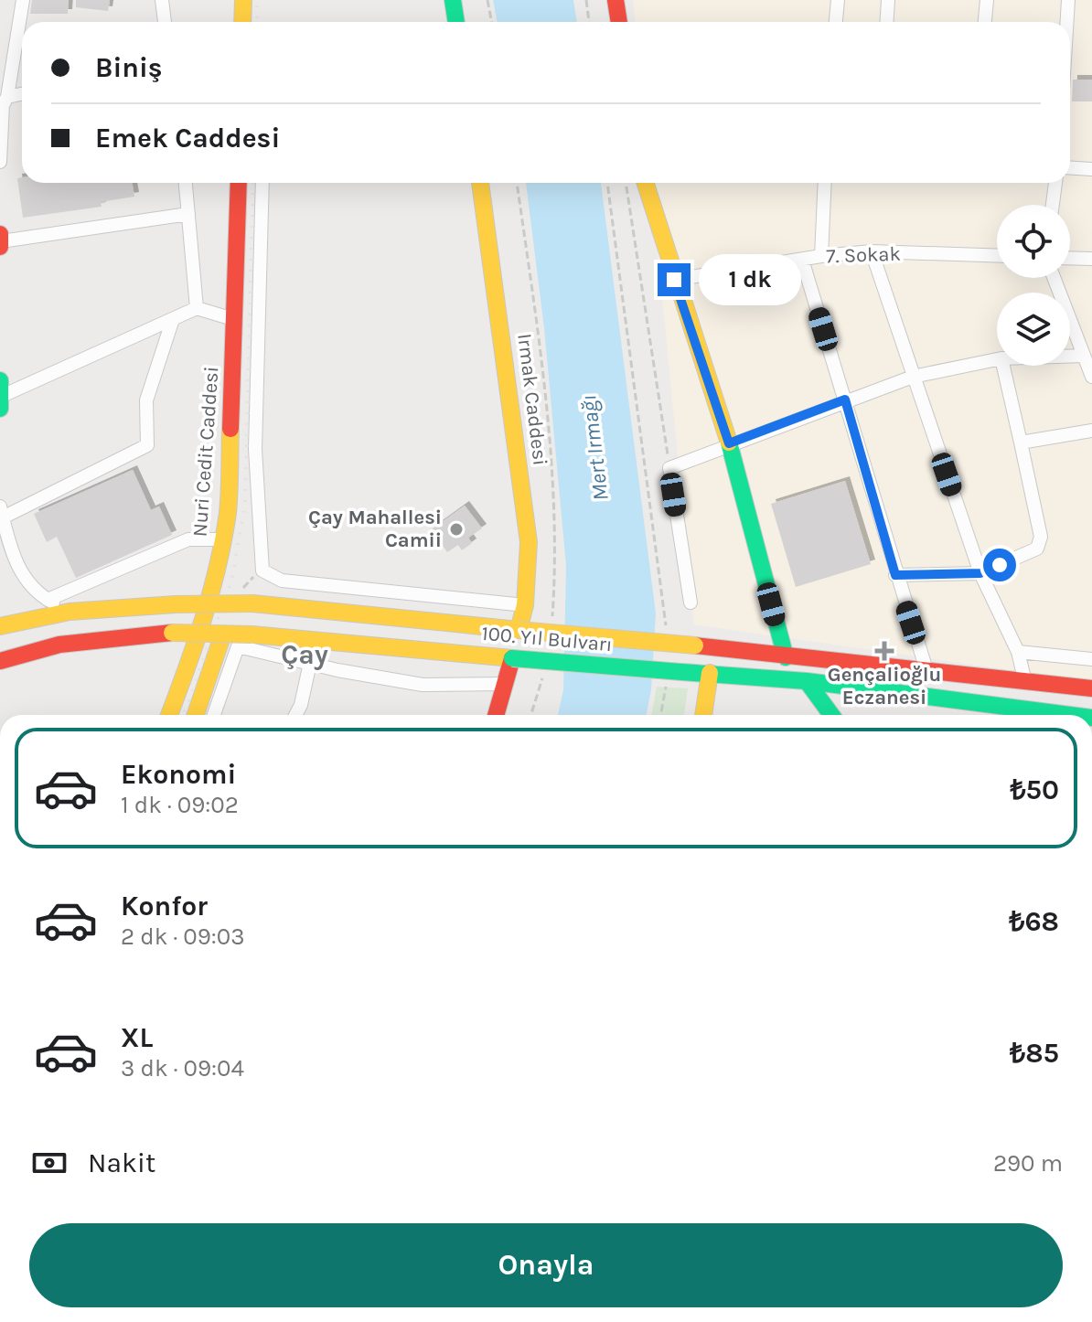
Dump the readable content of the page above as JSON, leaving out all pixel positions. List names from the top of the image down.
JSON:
{
  "streets": {
    "main road": ["Irmak Caddesi", "Nuri Cedit Caddesi", "100. Yıl Bulvarı"],
    "street": ["7. Sokak"]
  },
  "crossings": [
    ["Irmak Caddesi", "100. Yıl Bulvarı"]
  ],
  "districts": ["Çay"],
  "water": ["Mert Irmağı"],
  "places": {
    "other": ["Çay Mahallesi Camii"],
    "health": ["Gençalioğlu Eczanesi"]
  },
  "page": {
    "banner": ["Biniş", "Emek Caddesi"],
    "bubble": "1 dk",
    "list": [
      {
        "name": "Ekonomi",
        "note": "1 dk · 09:02",
        "value": "₺50"
      },
      {
        "name": "Konfor",
        "note": "2 dk · 09:03",
        "value": "₺68"
      },
      {
        "name": "XL",
        "note": "3 dk · 09:04",
        "value": "₺85"
      }
    ],
    "pay": ["Nakit", "290 m"],
    "buttons": "Onayla"
  }
}
